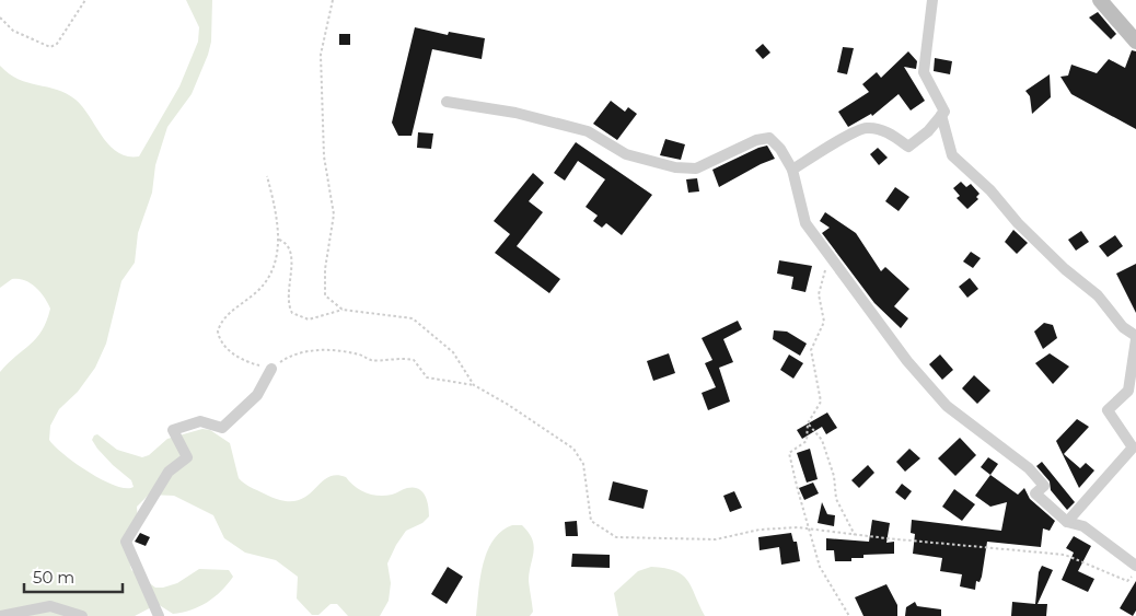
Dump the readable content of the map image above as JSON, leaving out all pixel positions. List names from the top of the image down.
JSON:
{
  "scale_bar": "50 m"
}
